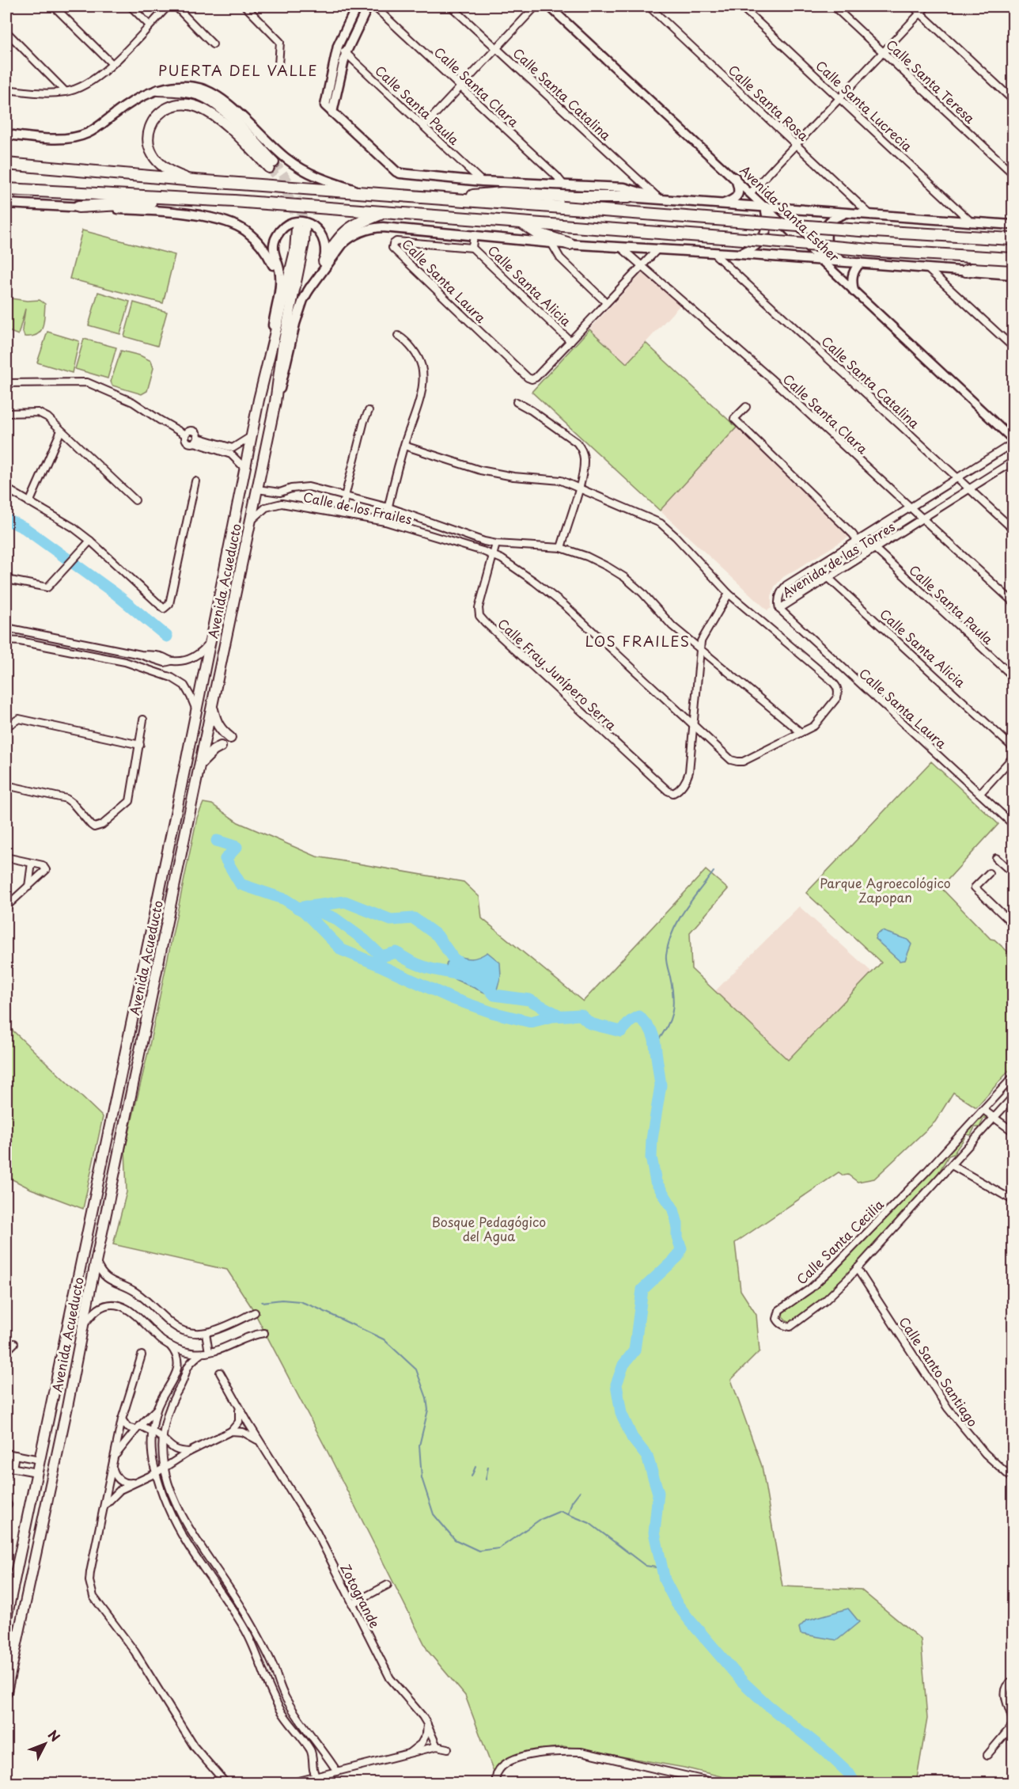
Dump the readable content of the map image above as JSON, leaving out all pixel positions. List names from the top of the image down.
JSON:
{
  "streets": {
    "main road": ["Avenida Acueducto"],
    "street": [
      "Calle Santa Teresa",
      "Calle Santa Clara",
      "Calle Santa Catalina",
      "Calle Santa Rosa",
      "Calle Santa Paula",
      "Calle Santa Lucrecia",
      "Avenida Santa Esther",
      "Calle Santa Laura",
      "Calle Santa Alicia",
      "Calle de los Frailes",
      "Avenida de las Torres",
      "Calle Fray Junípero Serra",
      "Calle Santa Cecilia",
      "Calle Santo Santiago",
      "Zotogrande"
    ]
  },
  "crossings": [
    ["Calle Santa Clara", "Avenida de las Torres"],
    ["Calle Santa Catalina", "Avenida de las Torres"],
    ["Calle Santa Paula", "Avenida de las Torres"],
    ["Calle Santa Laura", "Calle Santa Alicia"],
    ["Calle Santa Laura", "Avenida de las Torres"],
    ["Calle Santa Alicia", "Avenida de las Torres"],
    ["Calle de los Frailes", "Avenida Acueducto"],
    ["Calle de los Frailes", "Calle Fray Junípero Serra"],
    ["Calle Santa Cecilia", "Calle Santo Santiago"]
  ],
  "districts": ["PUERTA DEL VALLE", "LOS FRAILES"],
  "parks": ["Parque Agroecológico Zapopan", "Bosque Pedagógico del Agua"],
  "north": "top right"
}
